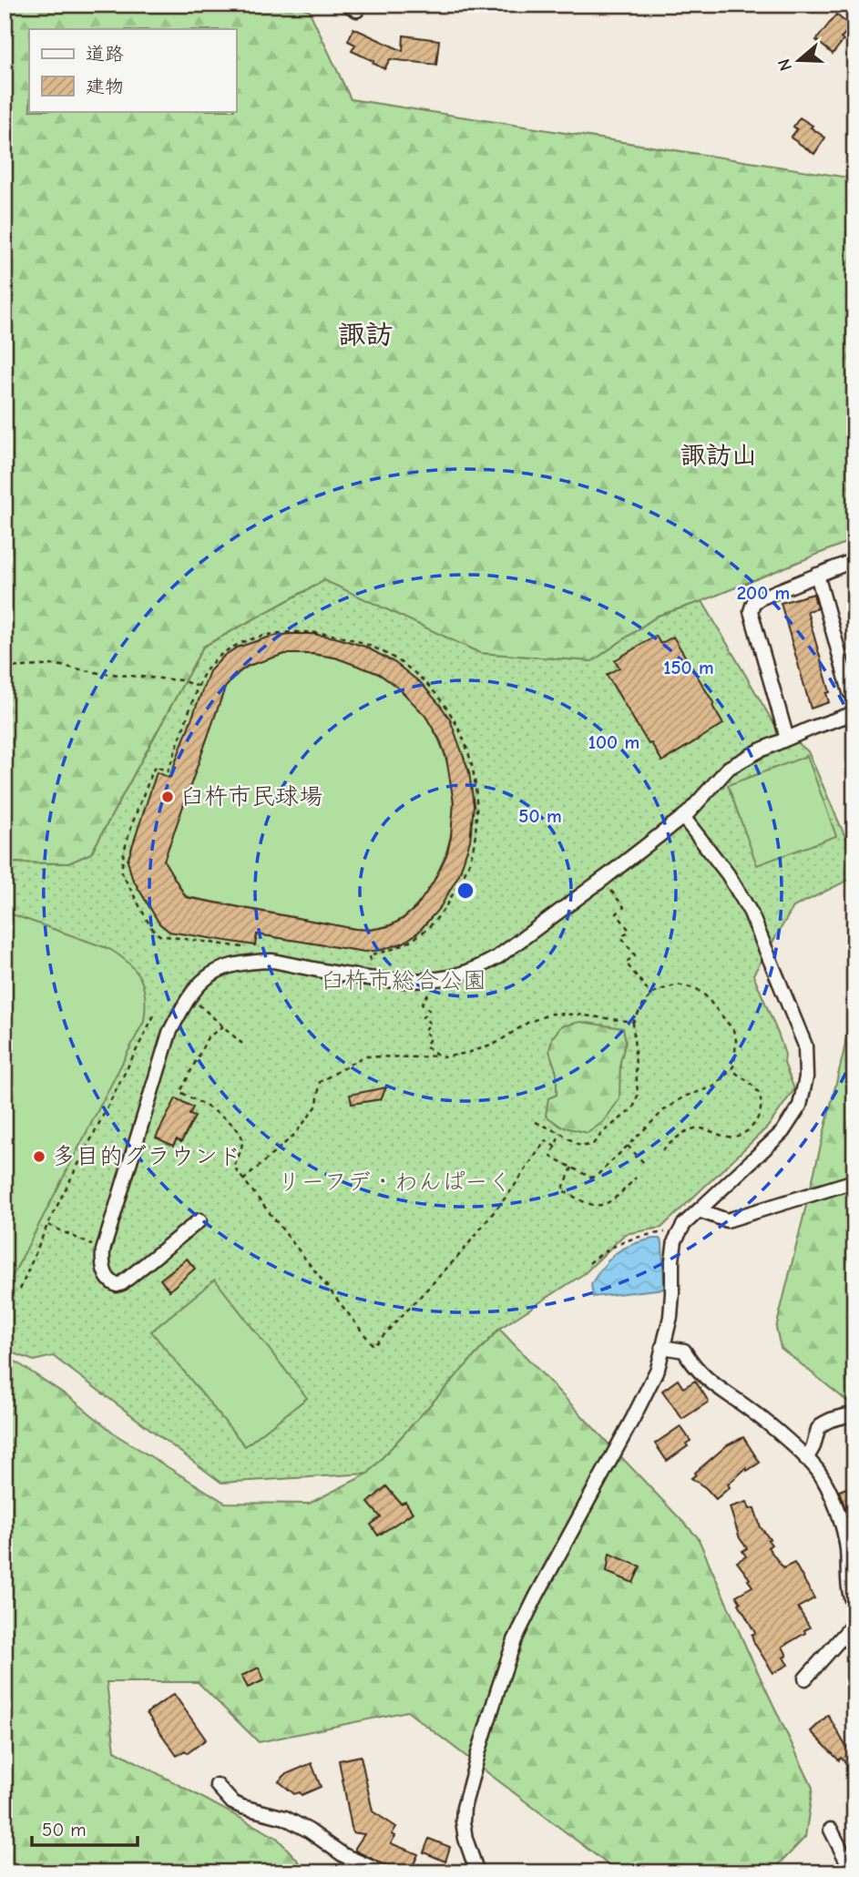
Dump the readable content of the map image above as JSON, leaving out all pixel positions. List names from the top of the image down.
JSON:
{
  "districts": ["諏訪", "諏訪山"],
  "parks": ["臼杵市総合公園", "リーフデ・わんぱーく"],
  "places": ["臼杵市民球場", "多目的グラウンド"],
  "legend": ["道路", "建物"],
  "scale_bar": "50 m",
  "north": "left",
  "rings": [
    "200 m",
    "150 m",
    "100 m",
    "50 m"
  ]
}
